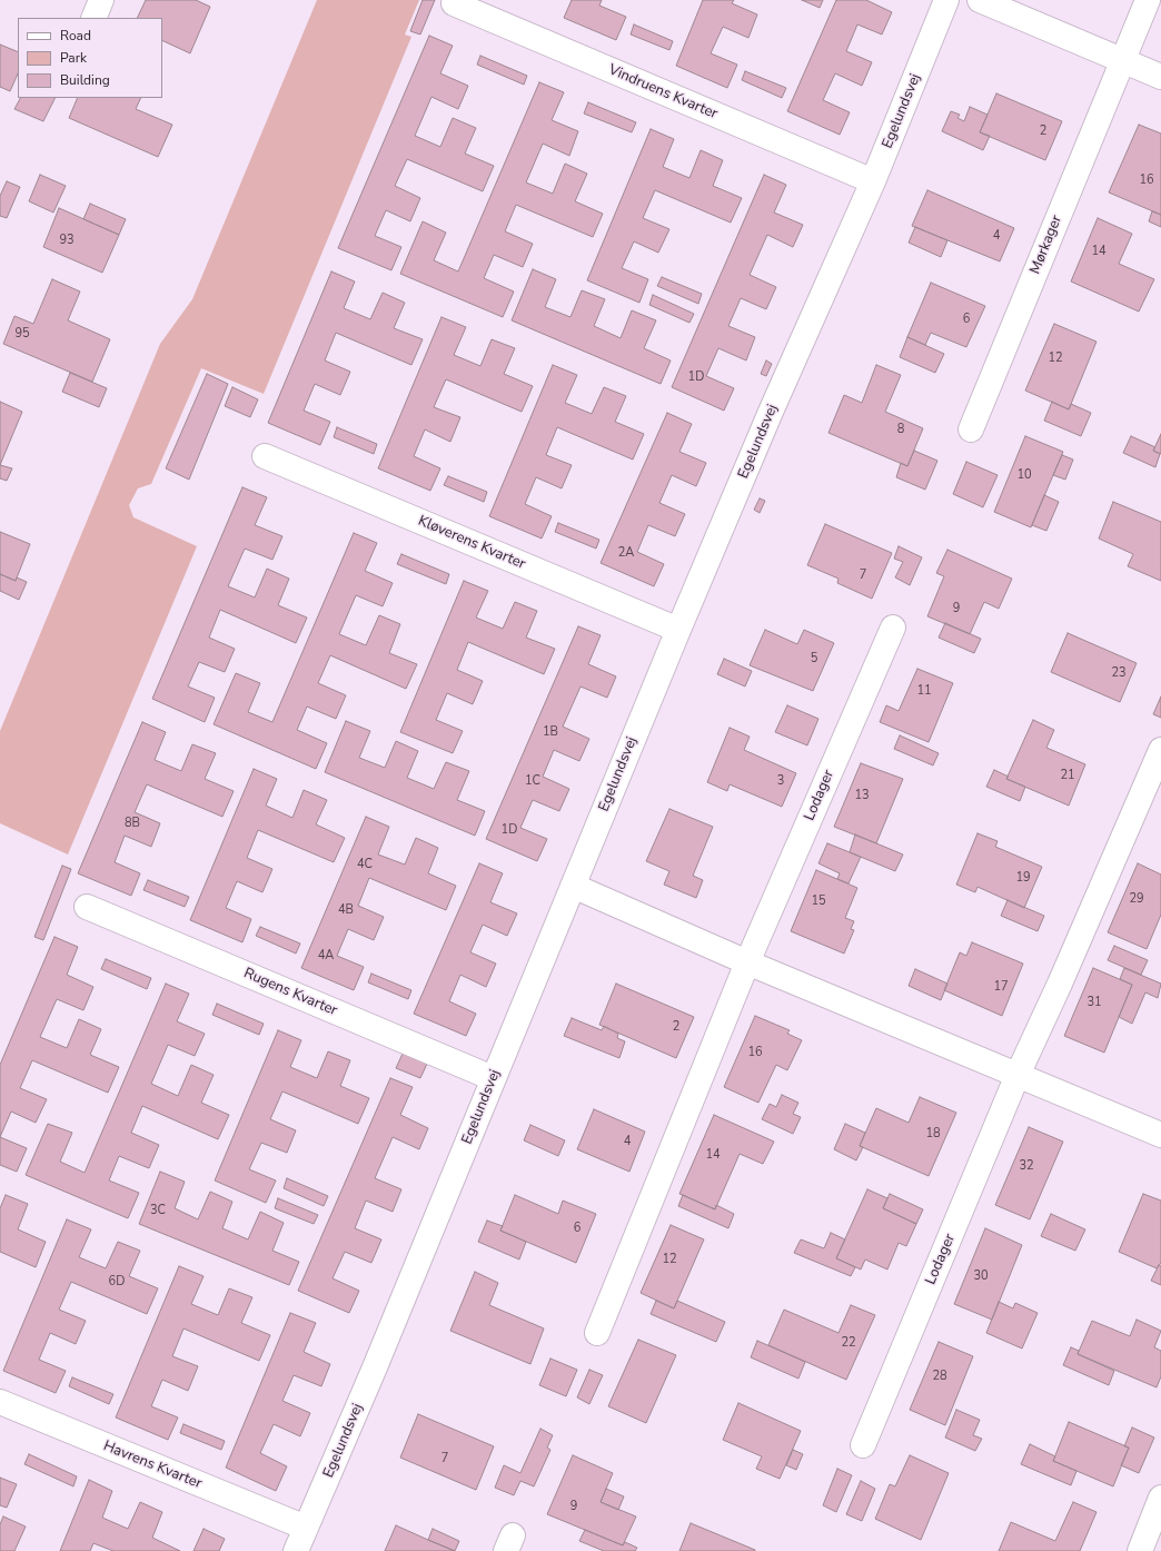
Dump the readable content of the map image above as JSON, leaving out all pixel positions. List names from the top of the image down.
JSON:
{
  "streets": {
    "street": [
      "Vindruens Kvarter",
      "Egelundsvej",
      "Mørkager",
      "Kløverens Kvarter",
      "Lodager",
      "Rugens Kvarter",
      "Havrens Kvarter"
    ]
  },
  "crossings": [
    ["Vindruens Kvarter", "Egelundsvej"],
    ["Egelundsvej", "Kløverens Kvarter"],
    ["Egelundsvej", "Rugens Kvarter"],
    ["Egelundsvej", "Havrens Kvarter"]
  ],
  "house_numbers": [
    "2",
    "16",
    "4",
    "93",
    "14",
    "6",
    "95",
    "12",
    "1D",
    "8",
    "10",
    "2A",
    "7",
    "9",
    "5",
    "23",
    "11",
    "1B",
    "21",
    "1C",
    "3",
    "13",
    "8B",
    "1D",
    "4C",
    "19",
    "29",
    "15",
    "4B",
    "4A",
    "17",
    "31",
    "2",
    "16",
    "18",
    "4",
    "14",
    "32",
    "3C",
    "6",
    "12",
    "30",
    "6D",
    "22",
    "28",
    "7",
    "9"
  ],
  "legend": ["Road", "Park", "Building"]
}
